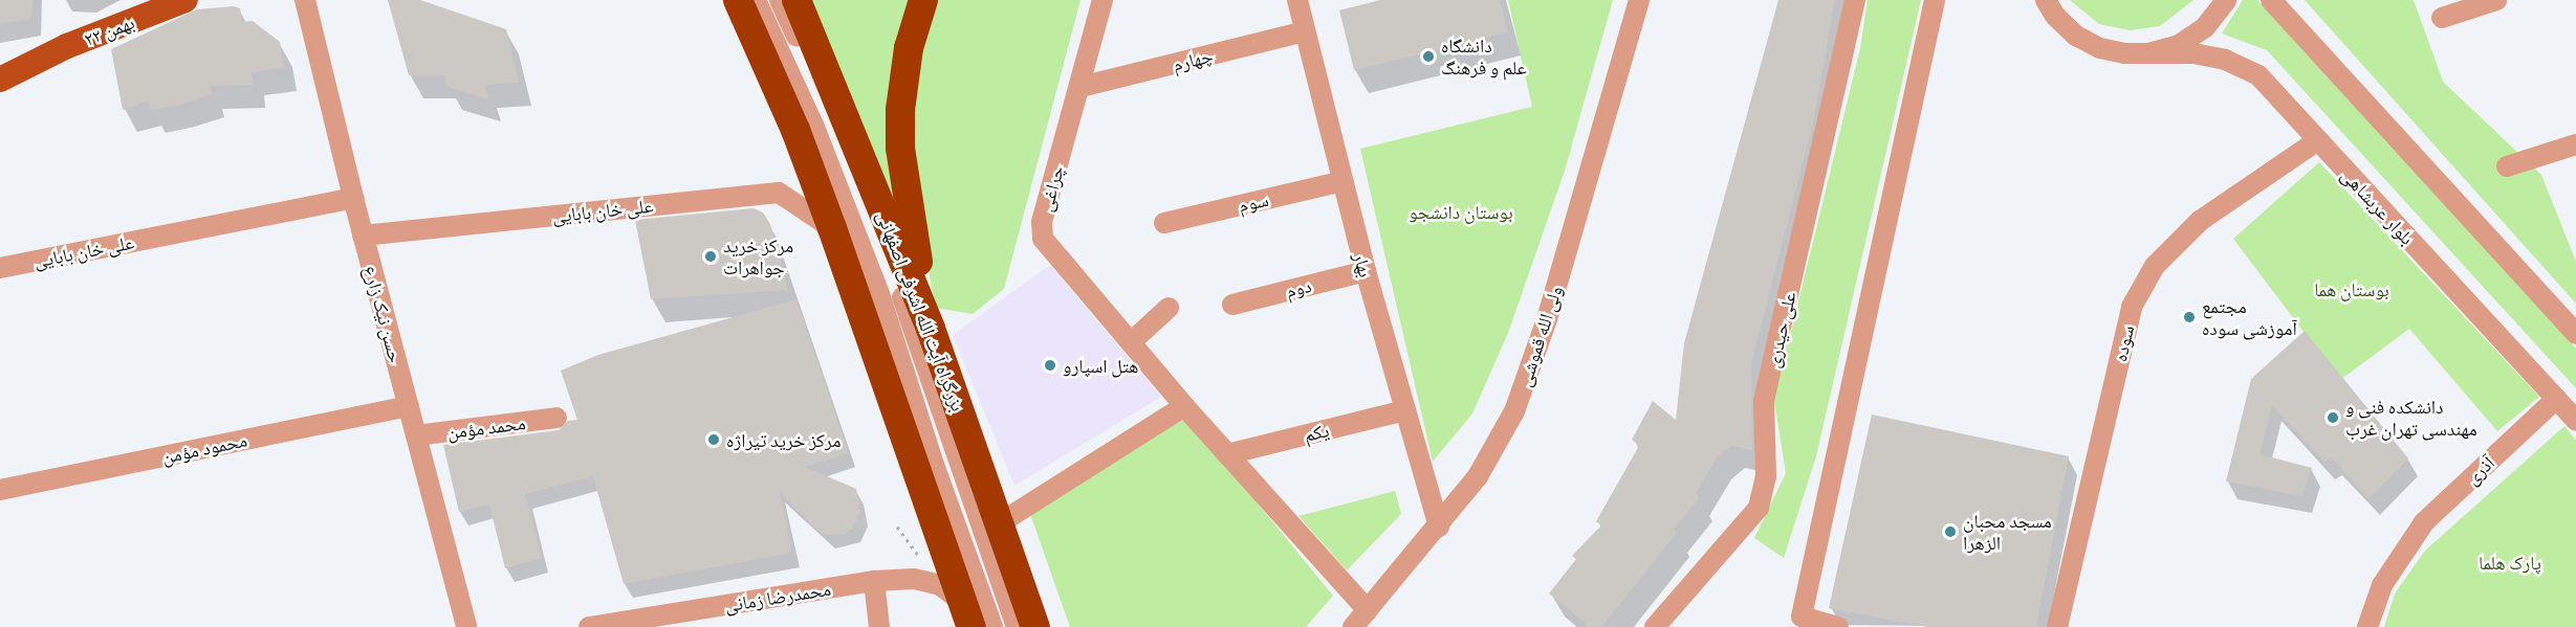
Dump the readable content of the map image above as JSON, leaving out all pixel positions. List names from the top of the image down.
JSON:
{
  "streets": {
    "highway": ["بزرگراه آیت الله اشرفی اصفهانی"],
    "main road": ["۲۲ بهمن"],
    "street": [
      "چهارم",
      "چراغی",
      "سوم",
      "بلوار عربشاهی",
      "علی خان بابایی",
      "بهار",
      "دوم",
      "حسن نیک زارع",
      "علی حیدری",
      "ولی الله قموشی",
      "سوده",
      "محمد مؤمن",
      "یکم",
      "محمود مؤمن",
      "آذری",
      "محمدرضا زمانی"
    ]
  },
  "crossings": [
    ["چهارم", "چراغی"],
    ["چهارم", "بهار"],
    ["چراغی", "ولی الله قموشی"],
    ["چراغی", "یکم"],
    ["سوم", "بهار"],
    ["بلوار عربشاهی", "سوده"],
    ["بلوار عربشاهی", "آذری"],
    ["علی خان بابایی", "حسن نیک زارع"],
    ["بهار", "دوم"],
    ["بهار", "ولی الله قموشی"],
    ["بهار", "یکم"],
    ["حسن نیک زارع", "محمد مؤمن"],
    ["حسن نیک زارع", "محمود مؤمن"]
  ],
  "parks": ["بوستان دانشجو", "بوستان هما", "پارک هلما"],
  "places": [
    "دانشگاه علم و فرهنگ",
    "مرکز خرید جواهرات",
    "مجتمع آموزشی سوده",
    "هتل اسپارو",
    "دانشکده فنی و مهندسی تهران غرب",
    "مرکز خرید تیراژه",
    "مسجد محبان الزهرا"
  ]
}
